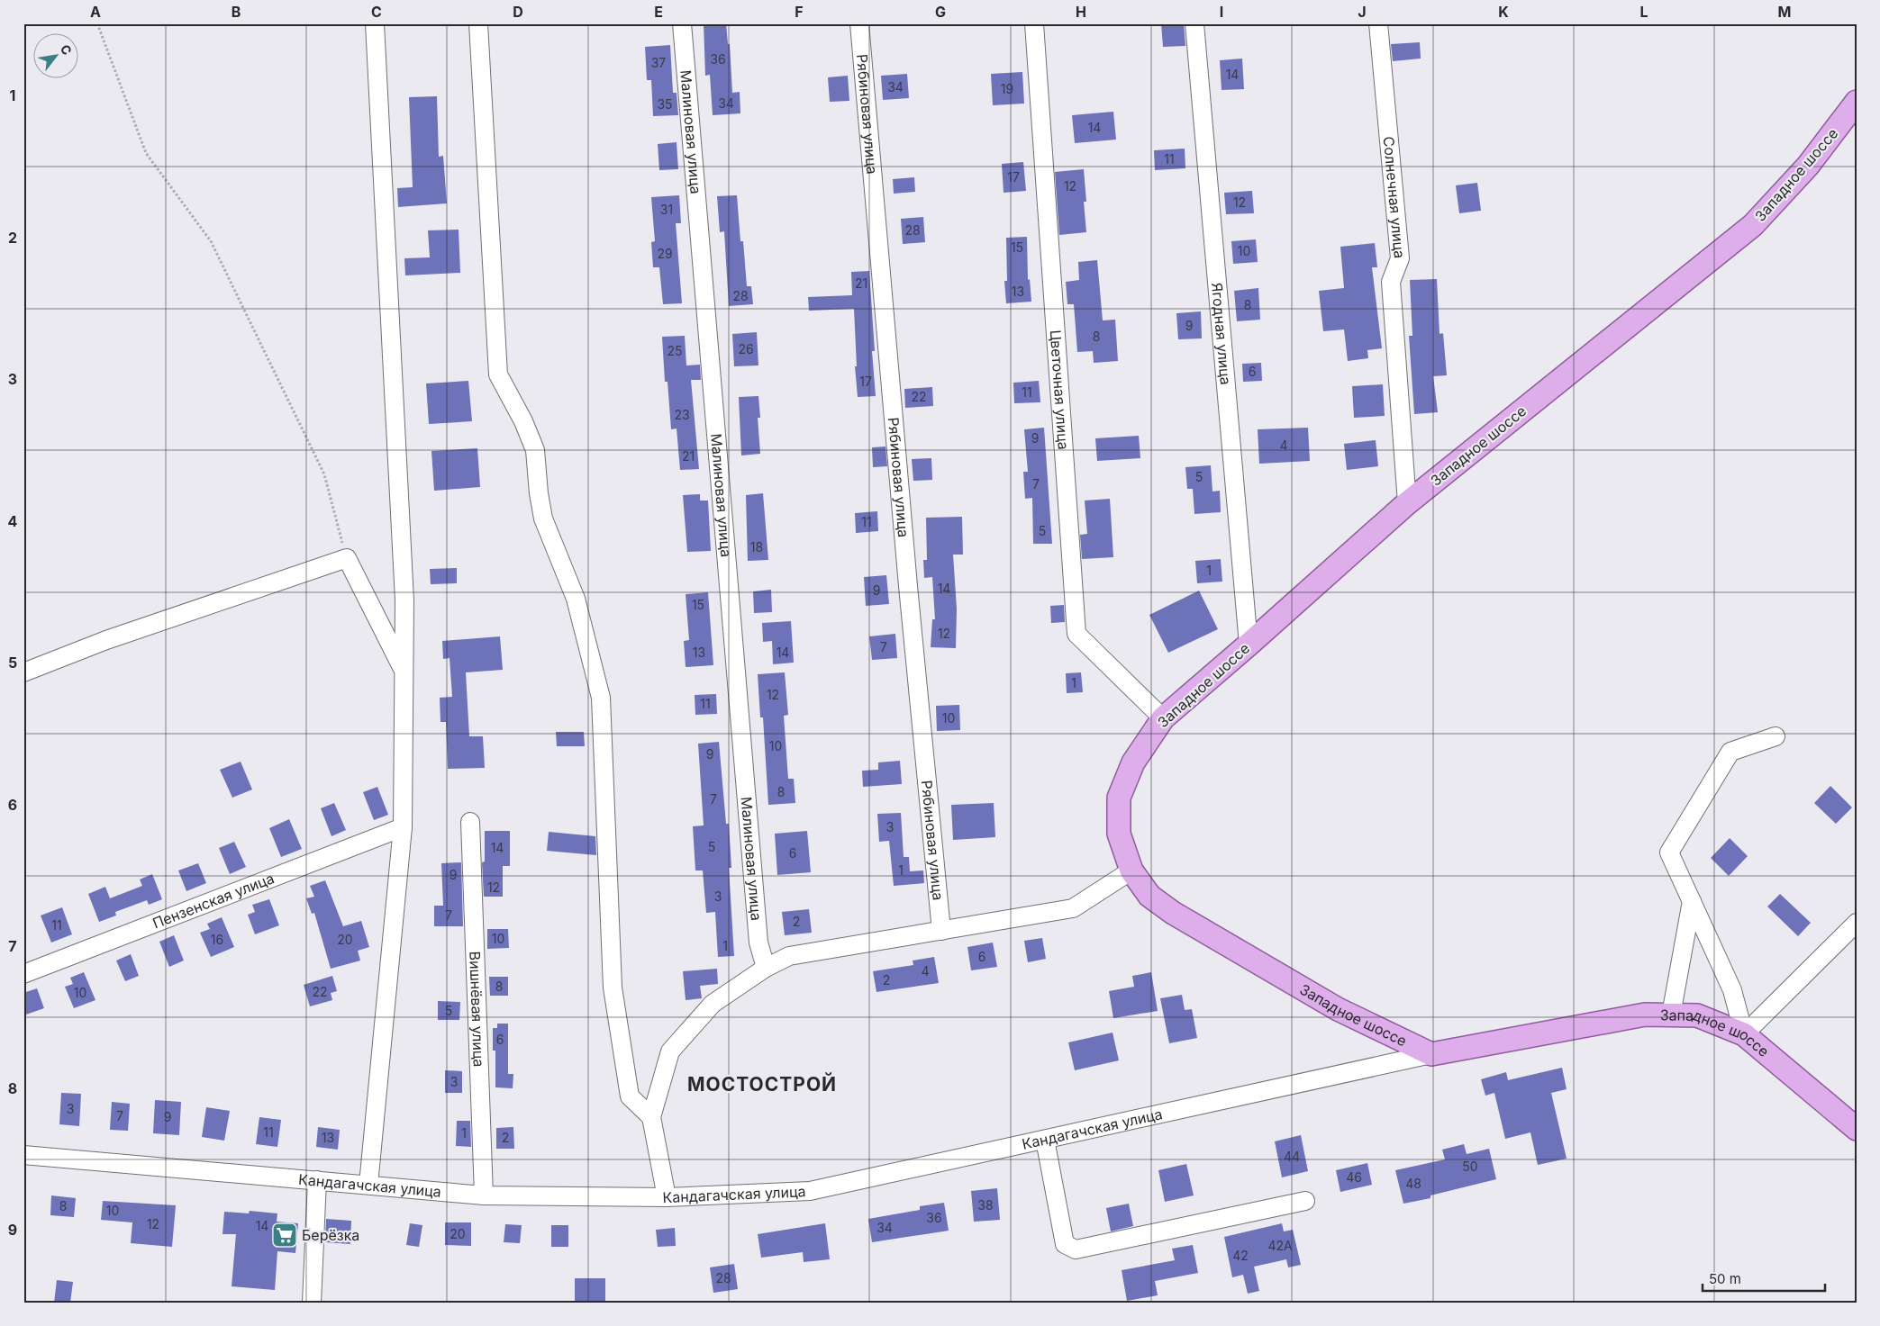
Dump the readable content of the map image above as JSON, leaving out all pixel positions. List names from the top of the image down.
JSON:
{
  "streets": {
    "main road": ["Западное шоссе"],
    "street": [
      "Рябиновая улица",
      "Малиновая улица",
      "Солнечная улица",
      "Ягодная улица",
      "Цветочная улица",
      "Пензенская улица",
      "Вишнёвая улица",
      "Кандагачская улица"
    ]
  },
  "crossings": [
    ["Западное шоссе", "Солнечная улица"],
    ["Западное шоссе", "Ягодная улица"],
    ["Западное шоссе", "Цветочная улица"],
    ["Западное шоссе", "Кандагачская улица"],
    ["Вишнёвая улица", "Кандагачская улица"]
  ],
  "districts": ["МОСТОСТРОЙ"],
  "places": {
    "supermarket": ["Берёзка"]
  },
  "house_numbers": [
    "36",
    "37",
    "14",
    "34",
    "19",
    "34",
    "35",
    "14",
    "11",
    "17",
    "12",
    "12",
    "31",
    "28",
    "15",
    "10",
    "29",
    "21",
    "13",
    "28",
    "8",
    "9",
    "8",
    "26",
    "25",
    "6",
    "17",
    "11",
    "22",
    "23",
    "9",
    "4",
    "21",
    "5",
    "7",
    "11",
    "5",
    "18",
    "1",
    "14",
    "9",
    "15",
    "12",
    "7",
    "13",
    "14",
    "1",
    "12",
    "11",
    "10",
    "10",
    "9",
    "8",
    "7",
    "3",
    "5",
    "14",
    "6",
    "1",
    "9",
    "12",
    "3",
    "7",
    "2",
    "11",
    "10",
    "16",
    "20",
    "1",
    "6",
    "4",
    "2",
    "8",
    "22",
    "10",
    "5",
    "6",
    "3",
    "3",
    "7",
    "9",
    "11",
    "1",
    "13",
    "2",
    "44",
    "50",
    "46",
    "48",
    "38",
    "8",
    "10",
    "36",
    "12",
    "14",
    "34",
    "20",
    "42А",
    "42",
    "28"
  ],
  "scale_bar": "50 m",
  "north": "top right",
  "grid": {
    "columns": [
      "A",
      "B",
      "C",
      "D",
      "E",
      "F",
      "G",
      "H",
      "I",
      "J",
      "K",
      "L",
      "M"
    ],
    "rows": [
      "1",
      "2",
      "3",
      "4",
      "5",
      "6",
      "7",
      "8",
      "9"
    ]
  }
}
